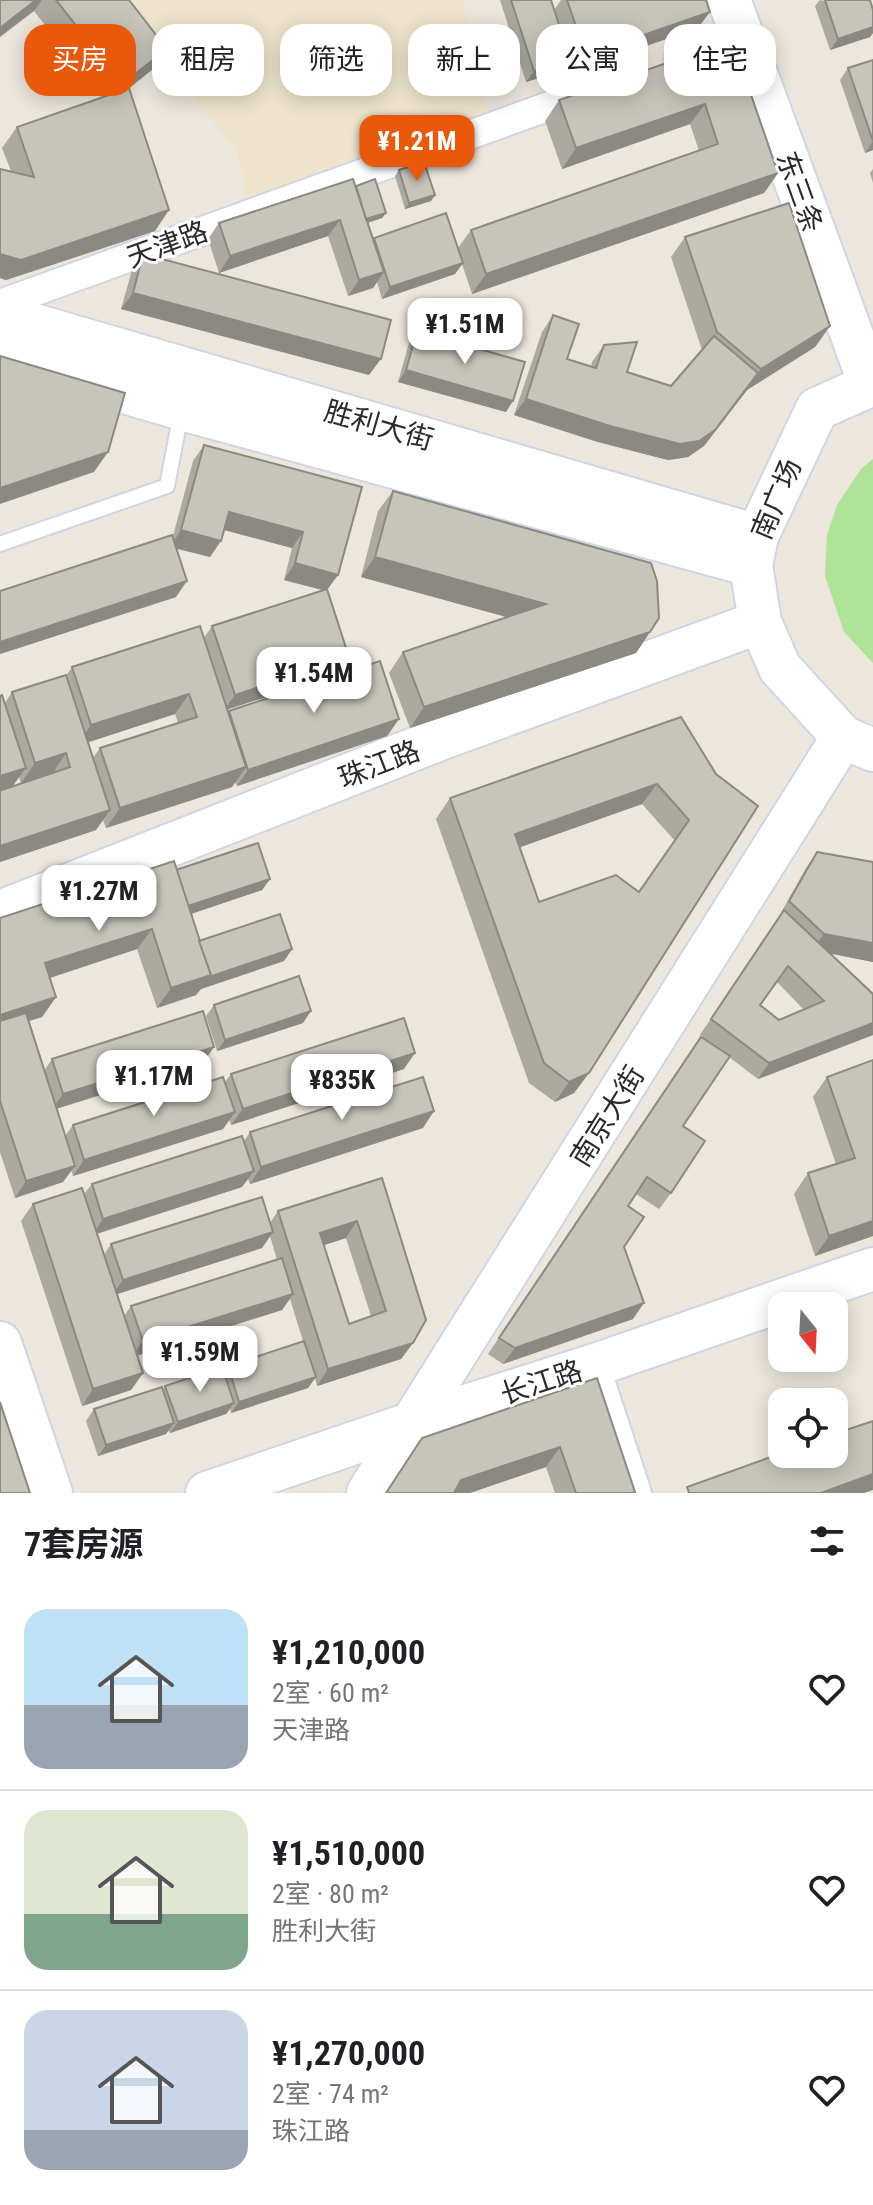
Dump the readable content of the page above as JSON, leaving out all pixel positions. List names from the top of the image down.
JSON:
{
  "streets": {
    "main road": [
      "东三条",
      "胜利大街",
      "南广场",
      "珠江路",
      "南京大街",
      "长江路"
    ],
    "street": ["天津路"]
  },
  "crossings": [
    ["东三条", "南广场"],
    ["胜利大街", "南广场"],
    ["南广场", "珠江路"],
    ["南广场", "南京大街"],
    ["南京大街", "长江路"]
  ],
  "north": "bottom",
  "page": {
    "chip": [
      "买房",
      "租房",
      "筛选",
      "新上",
      "公寓",
      "住宅"
    ],
    "price": [
      "¥1.21M",
      "¥1.51M",
      "¥1.54M",
      "¥1.27M",
      "¥1.17M",
      "¥835K",
      "¥1.59M"
    ],
    "heading": "7套房源",
    "list": [
      {
        "name": "¥1,210,000",
        "note": "2室 · 60 m² · 天津路"
      },
      {
        "name": "¥1,510,000",
        "note": "2室 · 80 m² · 胜利大街"
      },
      {
        "name": "¥1,270,000",
        "note": "2室 · 74 m² · 珠江路"
      }
    ]
  }
}
